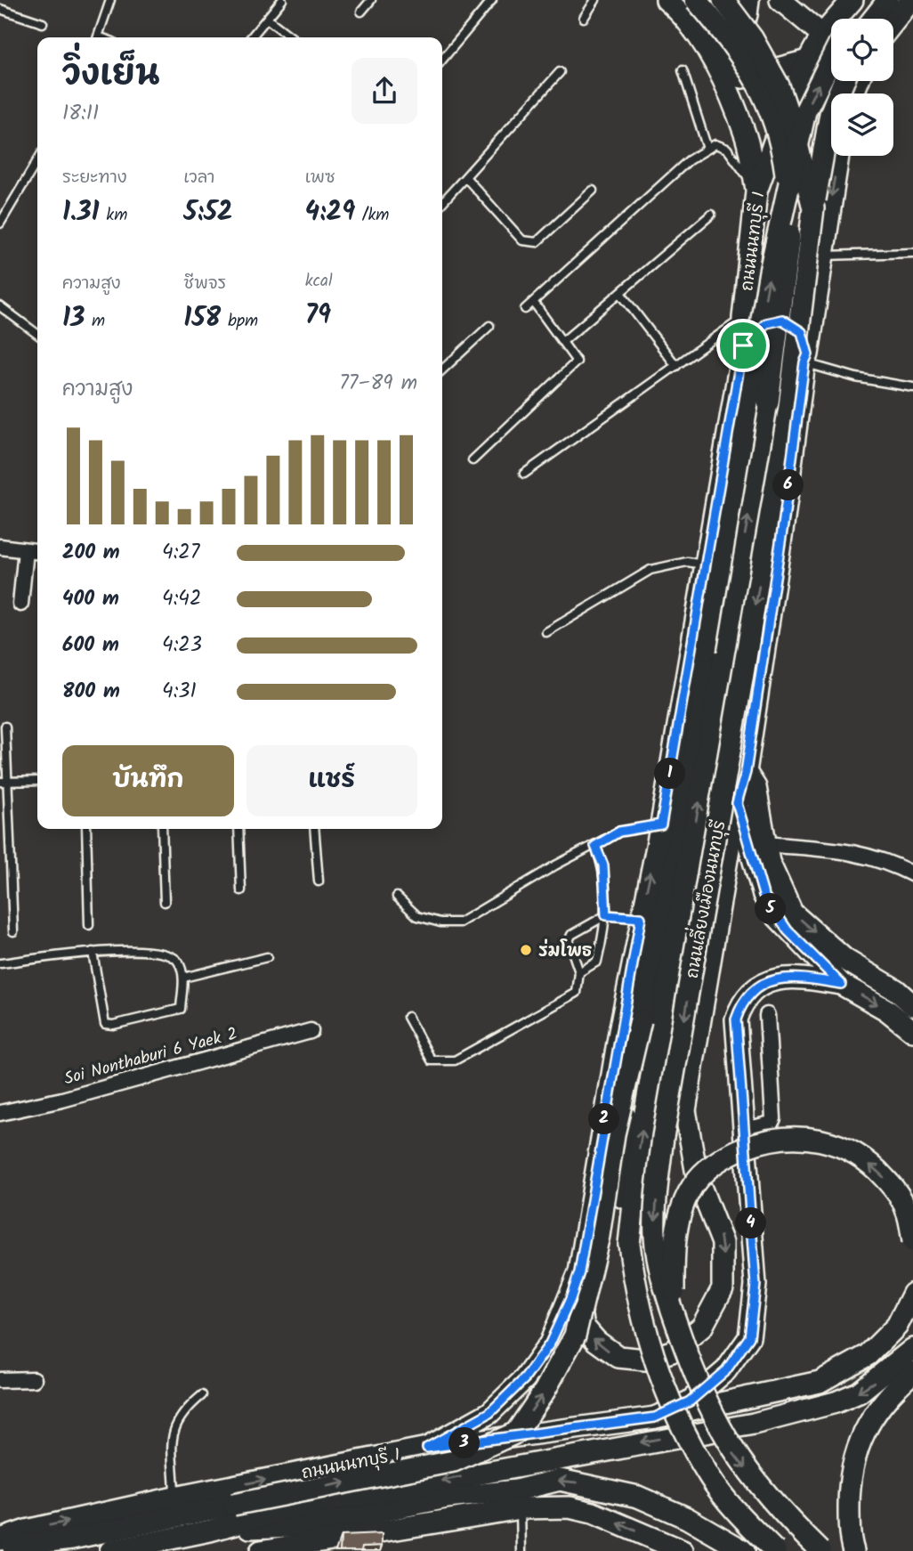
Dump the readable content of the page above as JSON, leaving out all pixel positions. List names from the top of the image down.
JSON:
{
  "streets": {
    "main road": ["ถนนนนทบุรี 1", "ถนนเลี่ยงเมืองนนทบุรี"],
    "street": ["Soi Nonthaburi 6 Yaek 2"]
  },
  "crossings": [
    ["ถนนนนทบุรี 1", "ถนนเลี่ยงเมืองนนทบุรี"]
  ],
  "places": ["ร่มโพธ"],
  "page": {
    "heading": ["วิ่งเย็น", "18:11"],
    "stats": [
      ["ระยะทาง", "1.31 km"],
      ["เวลา", "5:52"],
      ["เพซ", "4:29 /km"],
      ["ความสูง", "13 m"],
      ["ชีพจร", "158 bpm"],
      ["kcal", "79"]
    ],
    "chart": ["ความสูง", "77–89 m"],
    "pins": [
      "6",
      "1",
      "5",
      "2",
      "4",
      "3"
    ],
    "list": [
      {
        "name": "200 m",
        "note": "4:27"
      },
      {
        "name": "400 m",
        "note": "4:42"
      },
      {
        "name": "600 m",
        "note": "4:23"
      },
      {
        "name": "800 m",
        "note": "4:31"
      }
    ],
    "buttons": ["บันทึก", "แชร์"]
  }
}
